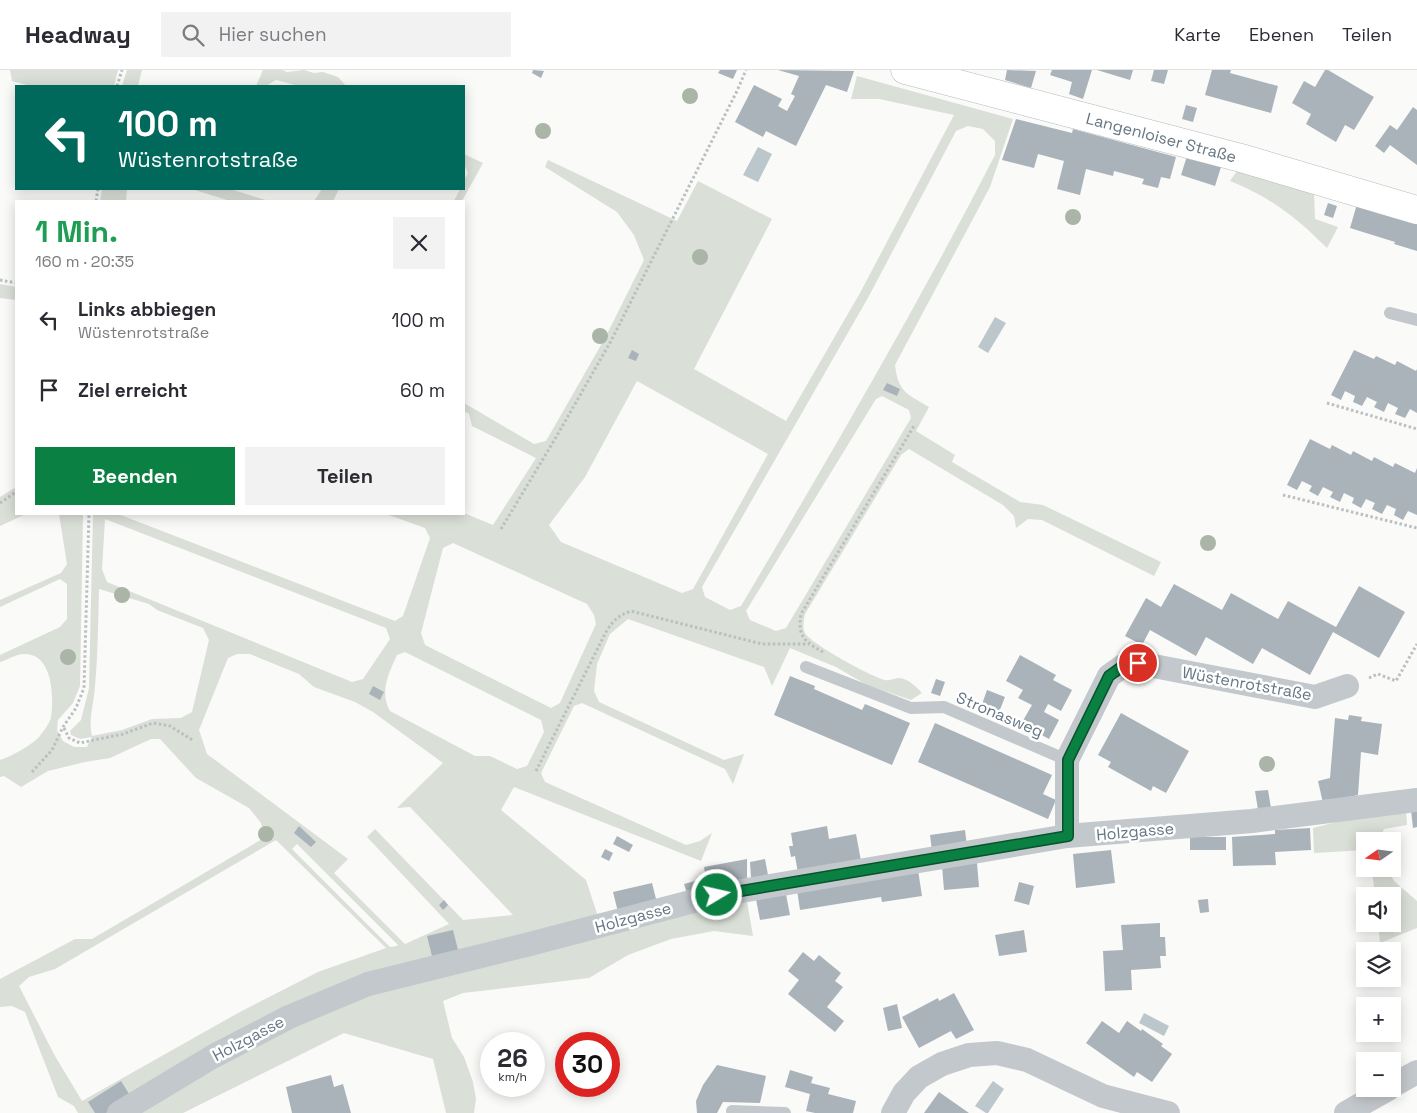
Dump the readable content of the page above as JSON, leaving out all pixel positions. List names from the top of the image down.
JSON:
{
  "streets": {
    "street": ["Langenloiser Straße", "Wüstenrotstraße", "Holzgasse"],
    "lane": ["Stronasweg"]
  },
  "crossings": [
    ["Wüstenrotstraße", "Stronasweg"],
    ["Wüstenrotstraße", "Holzgasse"]
  ],
  "north": "left",
  "page": {
    "header": "Headway",
    "search": "Hier suchen",
    "nav": ["Karte", "Ebenen", "Teilen"],
    "turn": ["100 m", "Wüstenrotstraße"],
    "heading": ["1 Min.", "160 m · 20:35"],
    "list": [
      {
        "name": "Links abbiegen",
        "note": "Wüstenrotstraße",
        "value": "100 m"
      },
      {
        "name": "Ziel erreicht",
        "value": "60 m"
      }
    ],
    "buttons": ["Beenden", "Teilen"],
    "map_buttons": ["+", "−"],
    "speed": "26 km/h",
    "limit": "30"
  }
}
